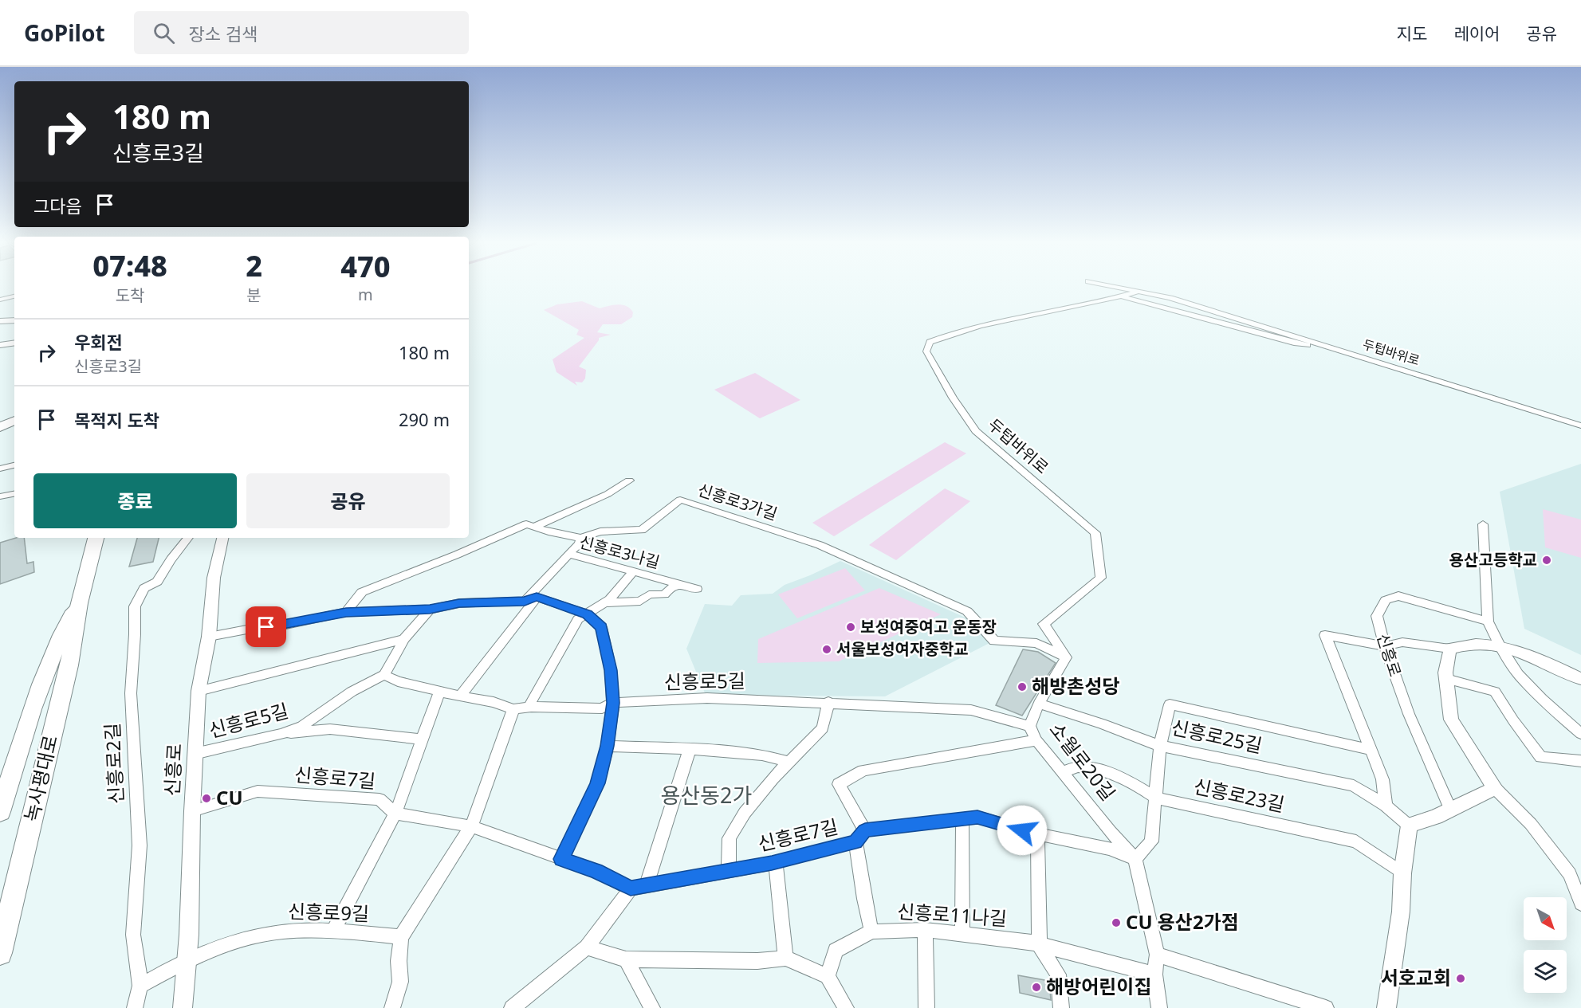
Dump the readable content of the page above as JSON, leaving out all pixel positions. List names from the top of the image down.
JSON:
{
  "streets": {
    "main road": ["녹사평대로"],
    "street": [
      "두텁바위로",
      "신흥로3가길",
      "신흥로3나길",
      "신흥로",
      "신흥로5길",
      "신흥로25길",
      "소월로20길",
      "신흥로2길",
      "신흥로7길",
      "신흥로23길",
      "신흥로9길",
      "신흥로11나길"
    ]
  },
  "crossings": [
    ["두텁바위로", "신흥로3가길"],
    ["두텁바위로", "소월로20길"],
    ["신흥로3가길", "소월로20길"],
    ["신흥로", "신흥로5길"],
    ["신흥로", "신흥로7길"],
    ["신흥로", "신흥로9길"],
    ["신흥로5길", "소월로20길"],
    ["신흥로25길", "소월로20길"],
    ["소월로20길", "신흥로23길"],
    ["소월로20길", "신흥로11나길"],
    ["신흥로2길", "신흥로9길"]
  ],
  "districts": ["용산동2가"],
  "places": [
    "용산고등학교",
    "보성여중여고 운동장",
    "서울보성여자중학교",
    "해방촌성당",
    "CU",
    "CU 용산2가점",
    "서호교회",
    "해방어린이집"
  ],
  "north": "bottom right",
  "page": {
    "header": "GoPilot",
    "search": "장소 검색",
    "nav": ["지도", "레이어", "공유"],
    "turn": ["180 m", "신흥로3길"],
    "then": "그다음",
    "eta": [
      "07:48",
      "도착",
      "2",
      "분",
      "470",
      "m"
    ],
    "list": [
      {
        "name": "우회전",
        "note": "신흥로3길",
        "value": "180 m"
      },
      {
        "name": "목적지 도착",
        "value": "290 m"
      }
    ],
    "buttons": ["종료", "공유"]
  }
}
